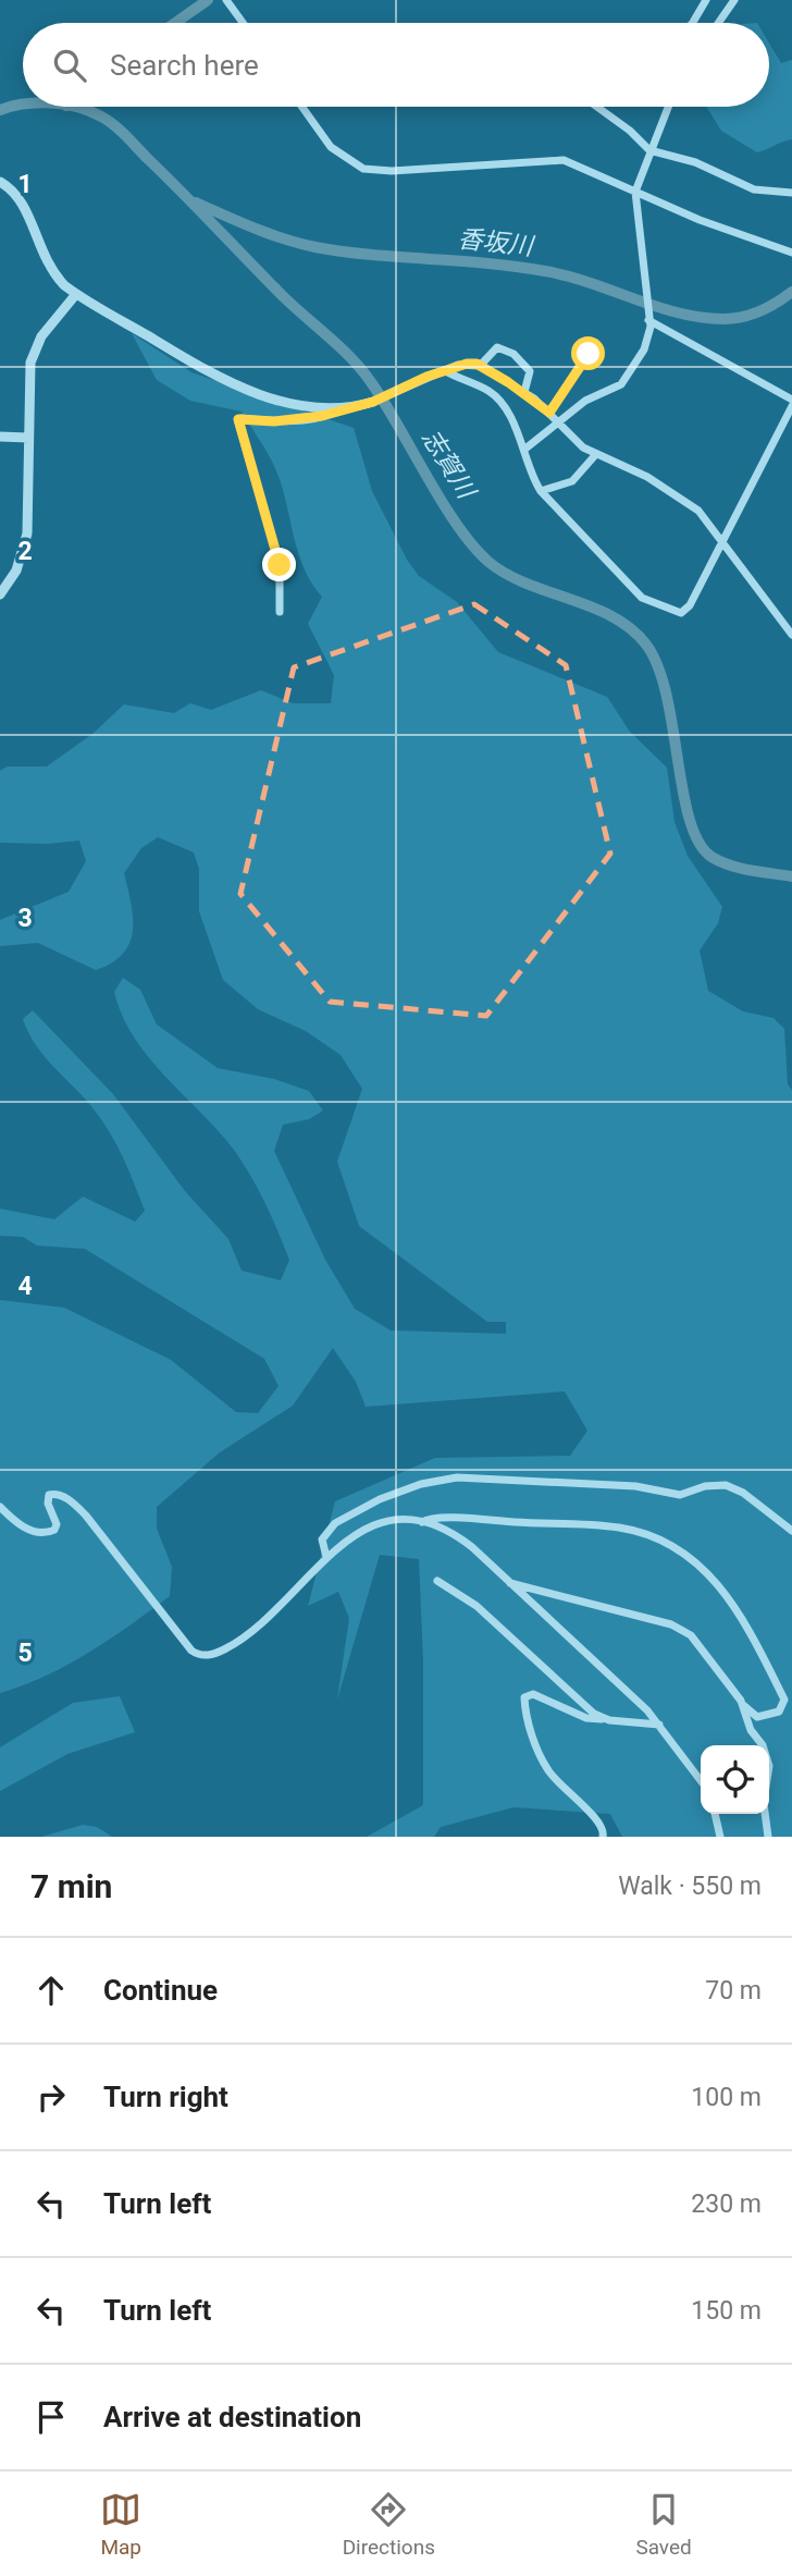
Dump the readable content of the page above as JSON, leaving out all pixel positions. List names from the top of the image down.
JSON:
{
  "water": ["香坂川", "志賀川"],
  "page": {
    "search": "Search here",
    "heading": ["7 min", "Walk · 550 m"],
    "list": [
      ["Continue", "70 m"],
      ["Turn right", "100 m"],
      ["Turn left", "230 m"],
      ["Turn left", "150 m"],
      "Arrive at destination"
    ],
    "nav": ["Map", "Directions", "Saved"]
  },
  "grid": {
    "rows": [
      "1",
      "2",
      "3",
      "4",
      "5"
    ]
  }
}
